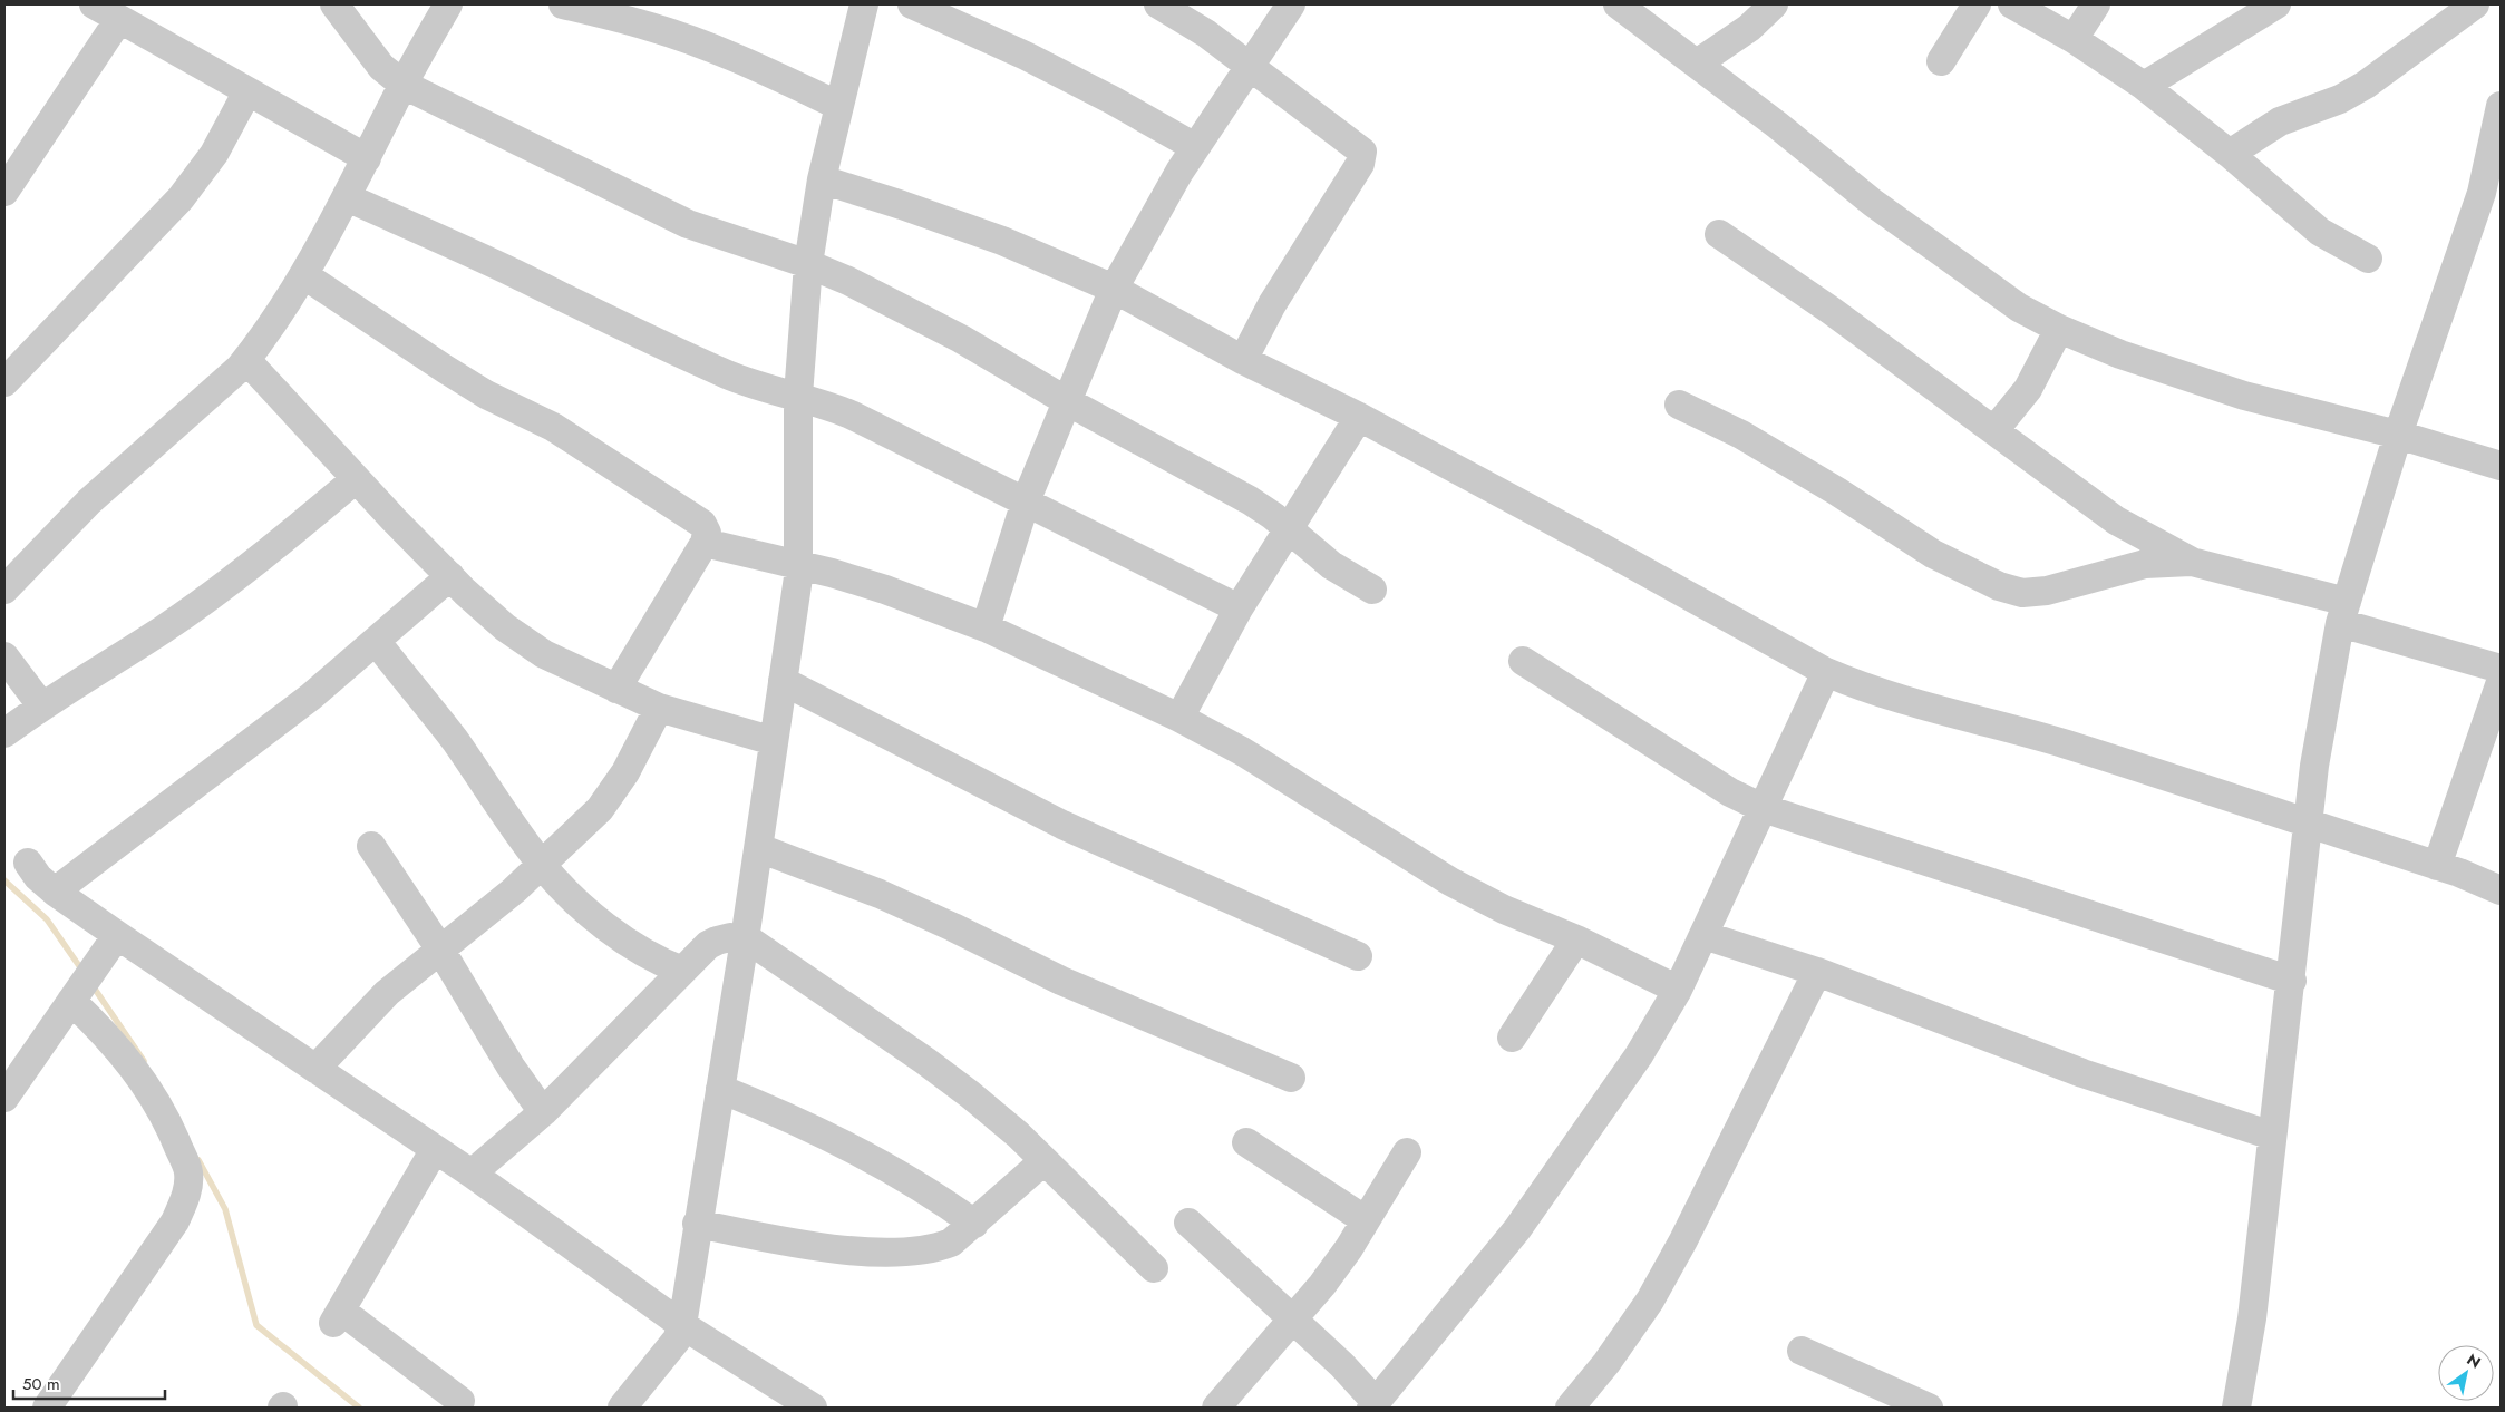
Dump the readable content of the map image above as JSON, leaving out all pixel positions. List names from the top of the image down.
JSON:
{
  "scale_bar": "50 m",
  "north": "top right"
}
